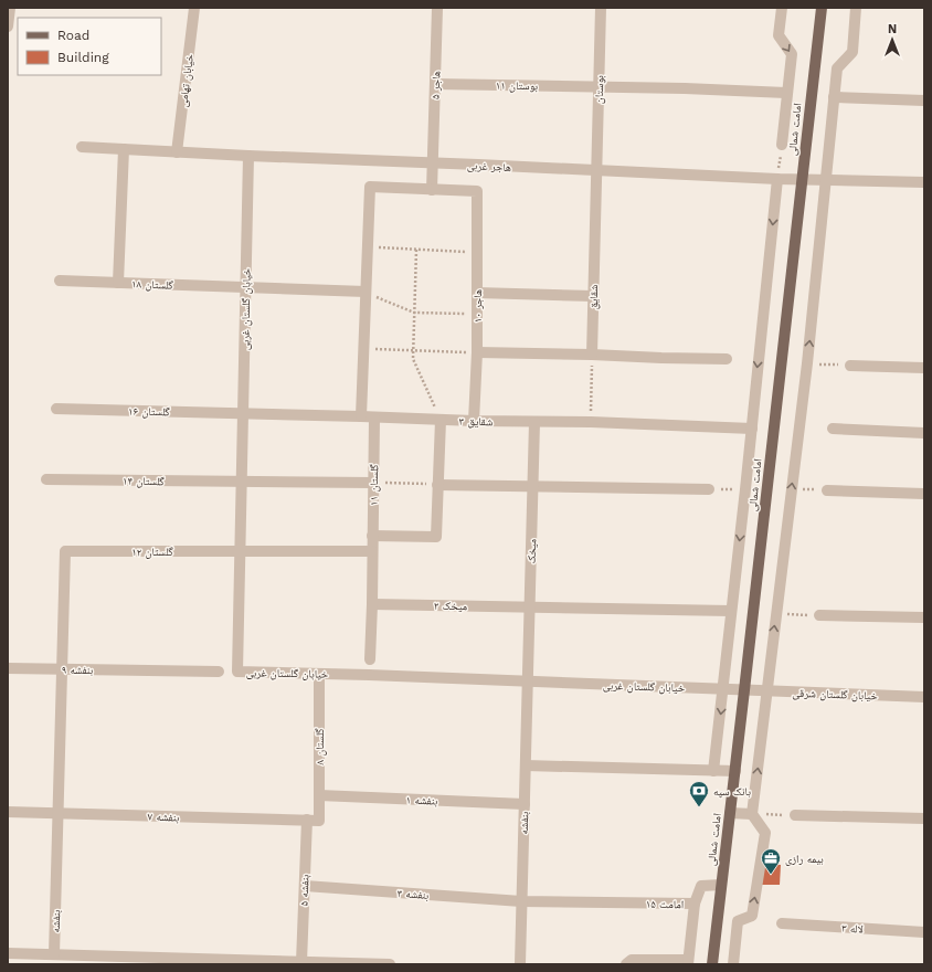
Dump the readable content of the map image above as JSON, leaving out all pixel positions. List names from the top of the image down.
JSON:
{
  "streets": {
    "main road": ["امامت شمالی"],
    "street": [
      "خیابان تهامی",
      "هاجر ۵",
      "بوستان ۱۱",
      "بوستان",
      "هاجر غربی",
      "گلستان ۱۸",
      "شقایق",
      "هاجر ۱۰",
      "خیابان گلستان غربی",
      "گلستان ۱۶",
      "شقایق ۳",
      "گلستان ۱۴",
      "گلستان ۱۱",
      "گلستان ۱۲",
      "میخک",
      "میخک ۲",
      "بنفشه ۹",
      "خیابان گلستان شرقی",
      "گلستان ۸",
      "بنفشه ۱",
      "بنفشه ۷",
      "بنفشه",
      "بنفشه ۵",
      "بنفشه ۳",
      "امامت ۱۵",
      "لاله ۳"
    ]
  },
  "crossings": [
    ["خیابان تهامی", "هاجر غربی"],
    ["هاجر ۵", "بوستان ۱۱"],
    ["هاجر ۵", "هاجر غربی"],
    ["هاجر ۵", "هاجر ۱۰"],
    ["بوستان ۱۱", "بوستان"],
    ["بوستان", "هاجر غربی"],
    ["بوستان", "شقایق"],
    ["امامت شمالی", "هاجر غربی"],
    ["امامت شمالی", "خیابان گلستان غربی"],
    ["امامت شمالی", "خیابان گلستان شرقی"],
    ["امامت شمالی", "امامت ۱۵"],
    ["هاجر غربی", "شقایق"],
    ["هاجر غربی", "خیابان گلستان غربی"],
    ["گلستان ۱۸", "خیابان گلستان غربی"],
    ["هاجر ۱۰", "شقایق ۳"],
    ["خیابان گلستان غربی", "گلستان ۱۶"],
    ["خیابان گلستان غربی", "گلستان ۱۴"],
    ["خیابان گلستان غربی", "گلستان ۱۲"],
    ["خیابان گلستان غربی", "میخک"],
    ["خیابان گلستان غربی", "خیابان گلستان شرقی"],
    ["خیابان گلستان غربی", "گلستان ۸"],
    ["خیابان گلستان غربی", "بنفشه"],
    ["گلستان ۱۶", "شقایق ۳"],
    ["شقایق ۳", "گلستان ۱۱"],
    ["شقایق ۳", "میخک"],
    ["گلستان ۱۴", "گلستان ۱۱"],
    ["گلستان ۱۱", "میخک ۲"],
    ["گلستان ۱۲", "بنفشه"],
    ["میخک", "میخک ۲"],
    ["میخک", "بنفشه"],
    ["بنفشه ۹", "بنفشه"],
    ["گلستان ۸", "بنفشه ۱"],
    ["گلستان ۸", "بنفشه ۷"],
    ["بنفشه ۱", "بنفشه"],
    ["بنفشه ۷", "بنفشه"],
    ["بنفشه ۷", "بنفشه ۵"],
    ["بنفشه", "بنفشه ۳"],
    ["بنفشه ۵", "بنفشه ۳"],
    ["بنفشه ۳", "امامت ۱۵"]
  ],
  "places": {
    "bank": ["بانک سپه"],
    "office": ["بیمه رازی"]
  },
  "legend": ["Road", "Building"],
  "north": "top"
}
